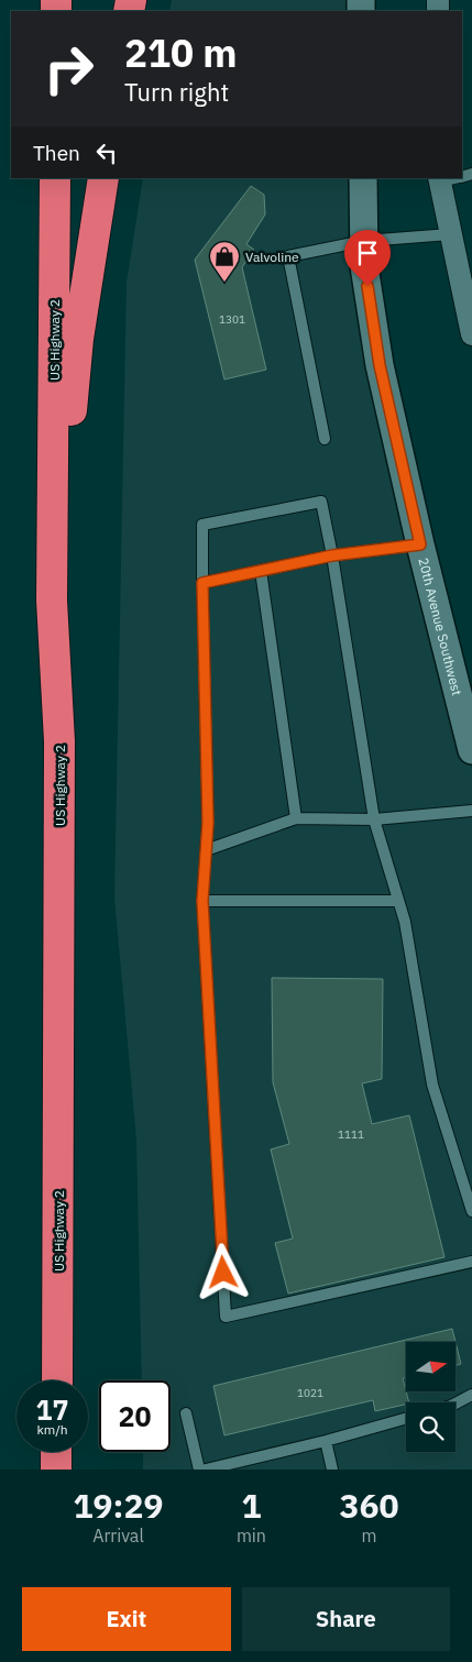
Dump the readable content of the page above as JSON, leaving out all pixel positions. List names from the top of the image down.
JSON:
{
  "streets": {
    "highway": ["US Highway 2"],
    "street": ["20th Avenue Southwest"]
  },
  "places": {
    "shop": ["Valvoline"]
  },
  "house_numbers": ["1301", "1111", "1021"],
  "north": "right",
  "page": {
    "turn": ["210 m", "Turn right"],
    "then": "Then",
    "speed": "17 km/h",
    "limit": "20",
    "eta": [
      "19:29",
      "Arrival",
      "1",
      "min",
      "360",
      "m"
    ],
    "buttons": ["Exit", "Share"]
  }
}
